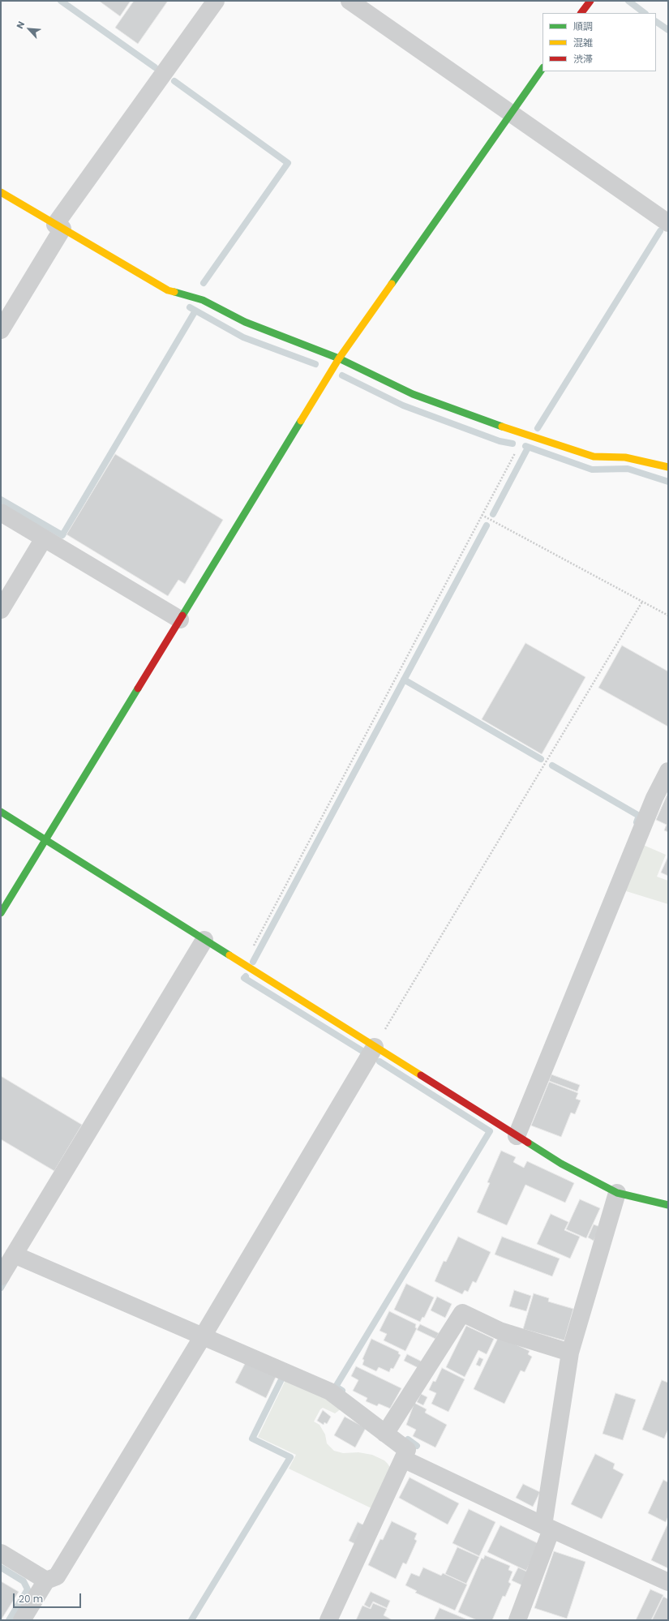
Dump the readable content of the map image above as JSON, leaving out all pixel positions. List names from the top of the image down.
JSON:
{
  "legend": ["順調", "混雑", "渋滞"],
  "scale_bar": "20 m",
  "north": "top left"
}
